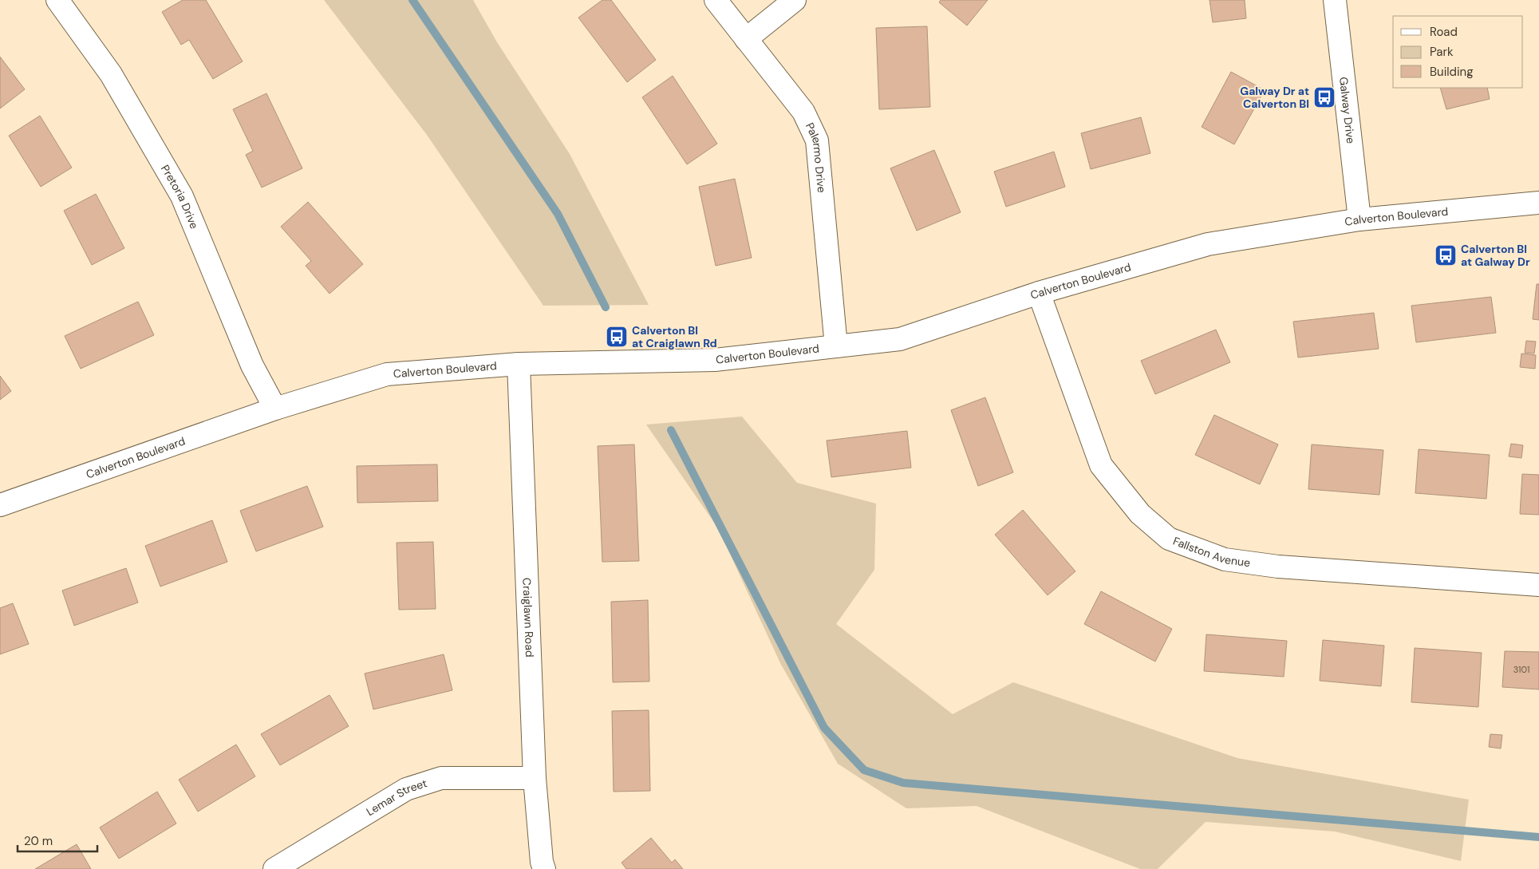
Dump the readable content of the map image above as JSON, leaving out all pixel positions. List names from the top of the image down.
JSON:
{
  "streets": {
    "street": [
      "Galway Drive",
      "Palermo Drive",
      "Pretoria Drive",
      "Calverton Boulevard",
      "Fallston Avenue",
      "Craiglawn Road",
      "Lemar Street"
    ]
  },
  "crossings": [
    ["Galway Drive", "Calverton Boulevard"],
    ["Palermo Drive", "Calverton Boulevard"],
    ["Pretoria Drive", "Calverton Boulevard"],
    ["Calverton Boulevard", "Fallston Avenue"],
    ["Calverton Boulevard", "Craiglawn Road"],
    ["Craiglawn Road", "Lemar Street"]
  ],
  "places": {
    "bus stop": ["Galway Dr at Calverton Bl", "Calverton Bl at Galway Dr", "Calverton Bl at Craiglawn Rd"]
  },
  "house_numbers": ["3101"],
  "legend": ["Road", "Park", "Building"],
  "scale_bar": "20 m"
}
